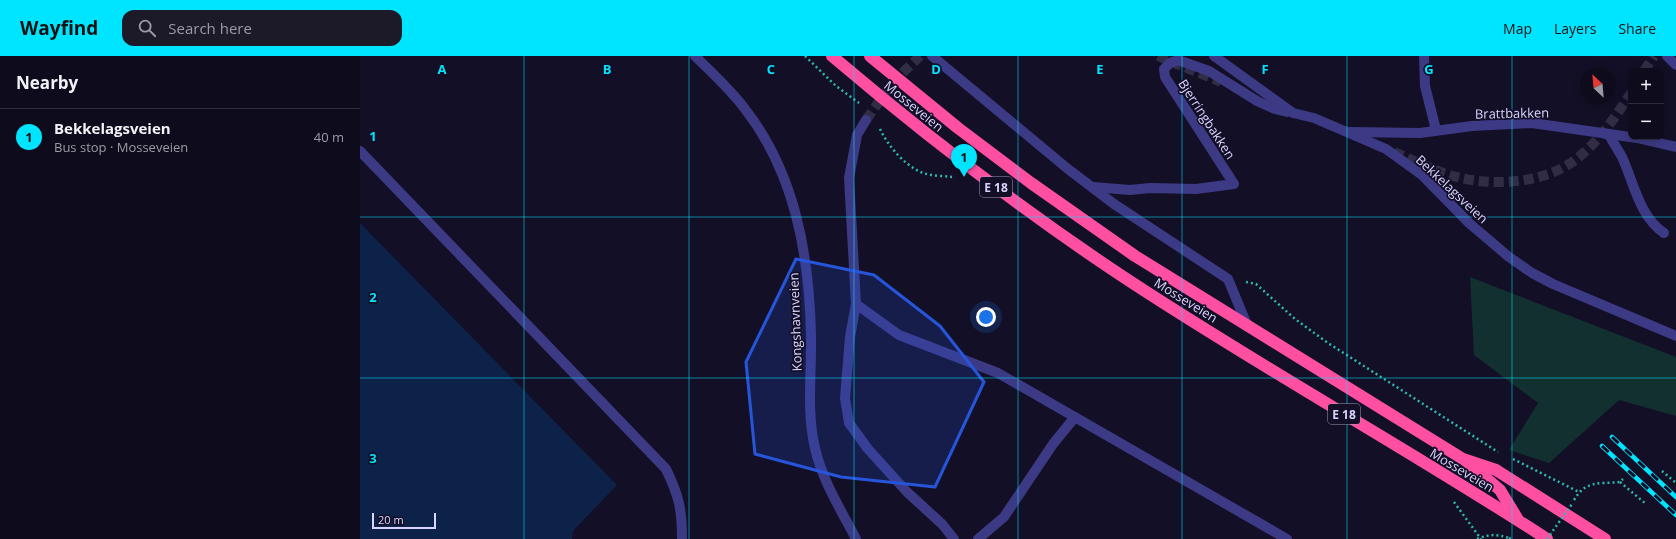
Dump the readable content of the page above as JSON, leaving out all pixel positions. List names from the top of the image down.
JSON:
{
  "streets": {
    "highway": ["Mosseveien", "E 18"],
    "street": [
      "Brattbakken",
      "Bjerringbakken",
      "Bekkelagsveien",
      "Kongshavnveien"
    ]
  },
  "crossings": [
    ["Mosseveien", "E 18"],
    ["Brattbakken", "Bekkelagsveien"],
    ["Bjerringbakken", "Bekkelagsveien"]
  ],
  "scale_bar": "20 m",
  "north": "top left",
  "page": {
    "header": "Wayfind",
    "search": "Search here",
    "nav": ["Map", "Layers", "Share"],
    "heading": "Nearby",
    "map_buttons": ["+", "−"],
    "list": [
      {
        "mark": "1",
        "name": "Bekkelagsveien",
        "note": "Bus stop · Mosseveien",
        "value": "40 m"
      }
    ],
    "pins": "1",
    "scale": "20 m"
  },
  "grid": {
    "columns": [
      "A",
      "B",
      "C",
      "D",
      "E",
      "F",
      "G"
    ],
    "rows": ["1", "2", "3"]
  }
}
